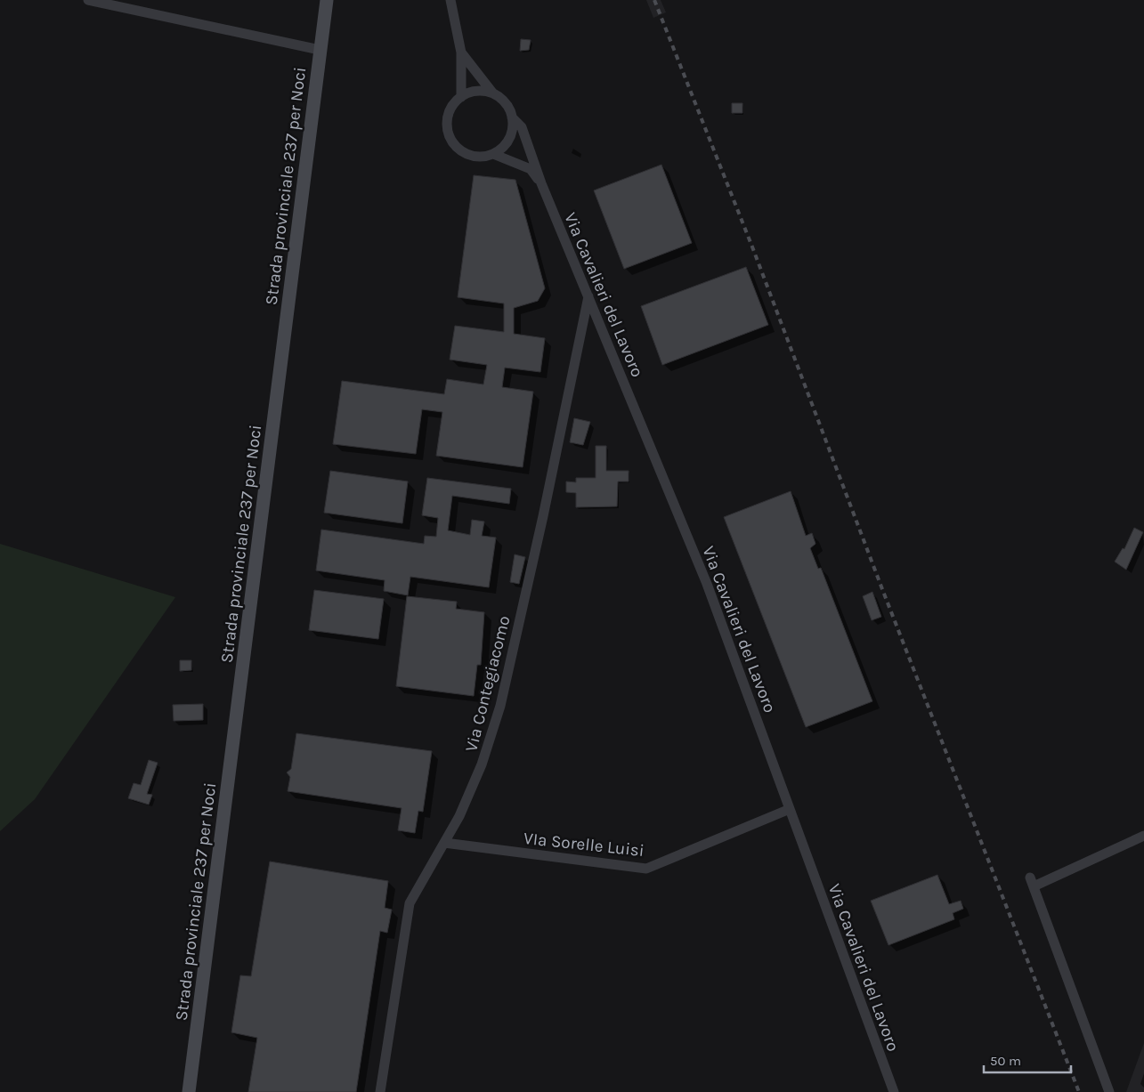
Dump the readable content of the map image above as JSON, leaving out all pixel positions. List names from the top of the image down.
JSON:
{
  "streets": {
    "main road": ["Strada provinciale 237 per Noci"],
    "street": ["Via Cavalieri del Lavoro", "Via Contegiacomo", "VIa Sorelle Luisi"]
  },
  "crossings": [
    ["Via Cavalieri del Lavoro", "Via Contegiacomo"],
    ["Via Cavalieri del Lavoro", "VIa Sorelle Luisi"],
    ["Via Contegiacomo", "VIa Sorelle Luisi"]
  ],
  "scale_bar": "50 m"
}
